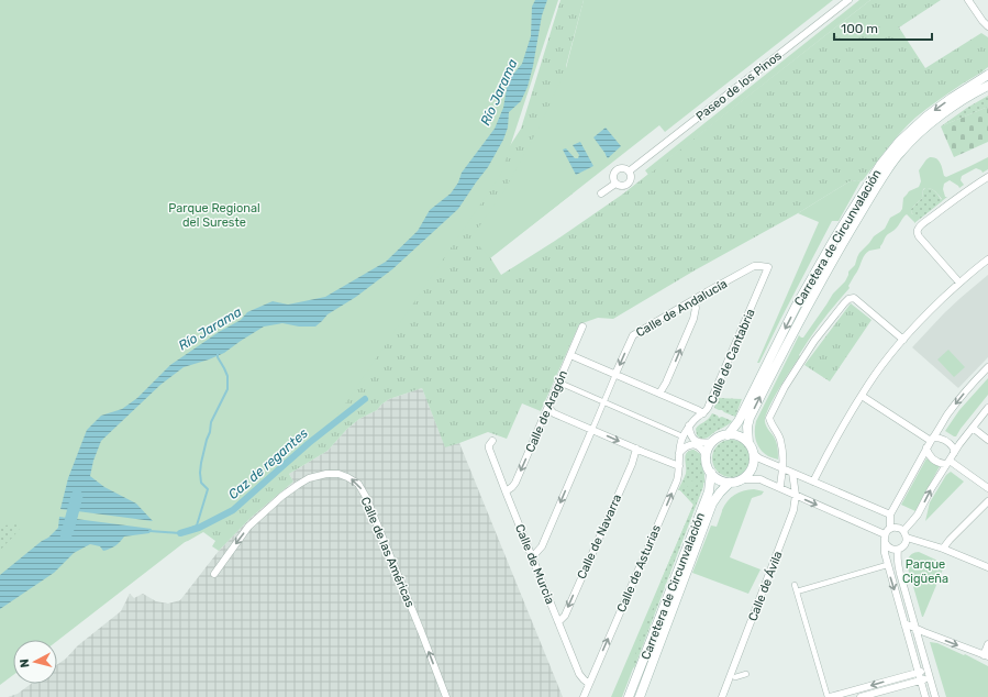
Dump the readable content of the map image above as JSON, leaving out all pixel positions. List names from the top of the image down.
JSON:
{
  "streets": {
    "main road": ["Carretera de Circunvalación"],
    "street": [
      "Paseo de los Pinos",
      "Calle de Andalucía",
      "Calle de Cantabria",
      "Calle de Aragón",
      "Calle de Navarra",
      "Calle de las Américas",
      "Calle de Murcia",
      "Calle de Asturias",
      "Calle de Ávila"
    ]
  },
  "crossings": [
    ["Calle de Andalucía", "Calle de Cantabria"],
    ["Calle de Cantabria", "Calle de Asturias"],
    ["Calle de Aragón", "Calle de Murcia"],
    ["Calle de Navarra", "Calle de Murcia"],
    ["Calle de Murcia", "Calle de Asturias"]
  ],
  "one_way": ["Calle de Andalucía", "Calle de Asturias"],
  "water": ["Río Jarama", "Caz de regantes"],
  "parks": ["Parque Regional del Sureste", "Parque Cigüeña"],
  "scale_bar": "100 m",
  "north": "left"
}
